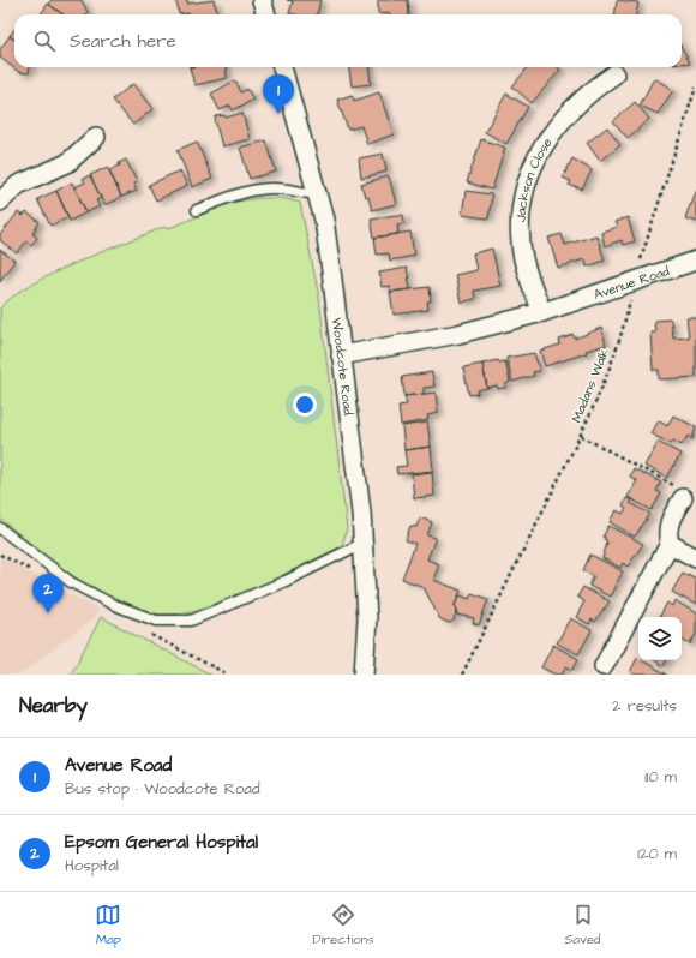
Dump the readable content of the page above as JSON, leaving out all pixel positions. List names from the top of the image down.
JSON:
{
  "streets": {
    "street": ["Jackson Close", "Avenue Road", "Woodcote Road"],
    "path": ["Madans Walk"]
  },
  "crossings": [
    ["Jackson Close", "Avenue Road"],
    ["Avenue Road", "Woodcote Road"],
    ["Avenue Road", "Madans Walk"]
  ],
  "page": {
    "search": "Search here",
    "pins": ["1", "2"],
    "heading": ["Nearby", "2 results"],
    "list": [
      {
        "mark": "1",
        "name": "Avenue Road",
        "note": "Bus stop · Woodcote Road",
        "value": "110 m"
      },
      {
        "mark": "2",
        "name": "Epsom General Hospital",
        "note": "Hospital",
        "value": "120 m"
      }
    ],
    "nav": ["Map", "Directions", "Saved"]
  }
}
